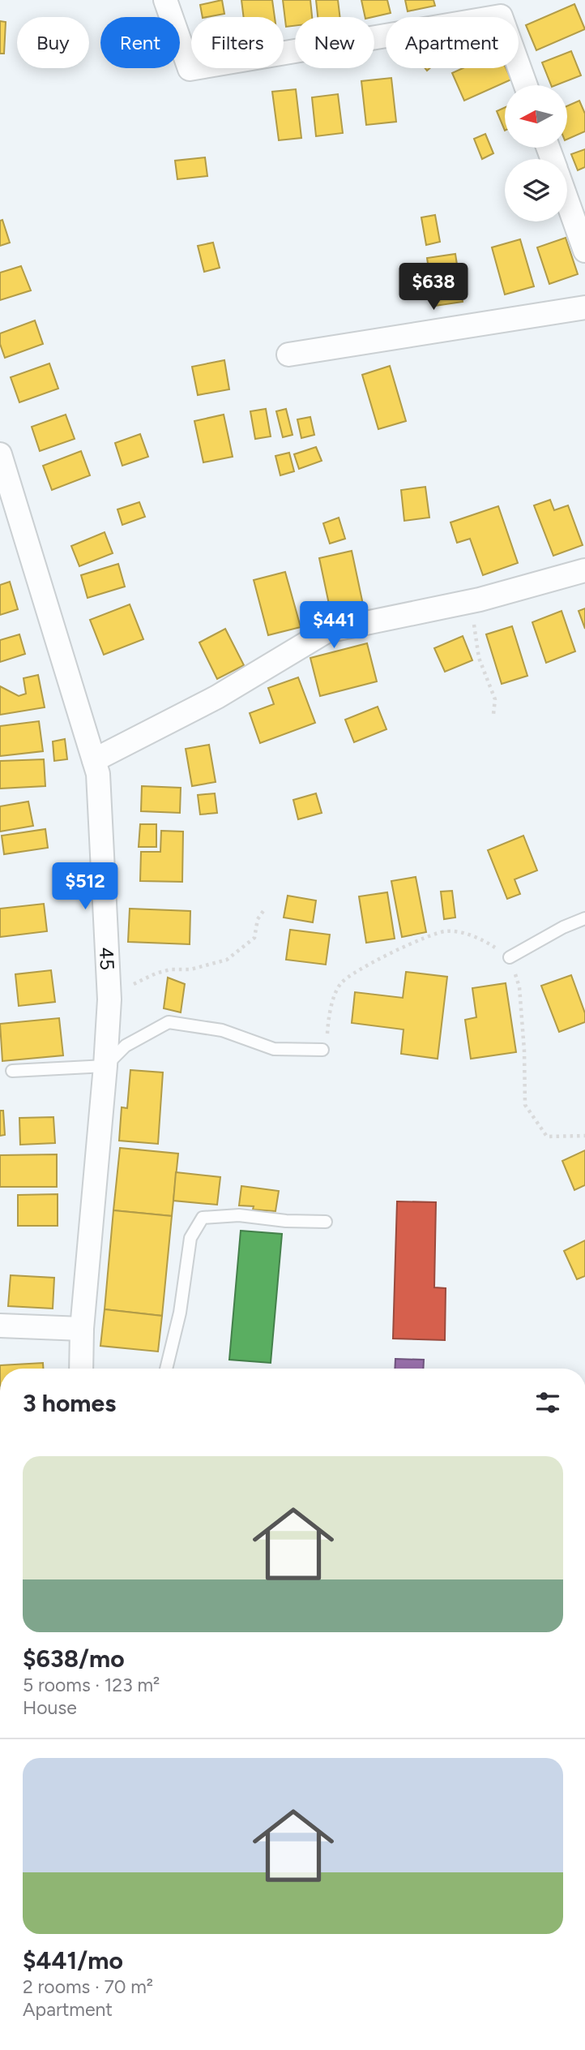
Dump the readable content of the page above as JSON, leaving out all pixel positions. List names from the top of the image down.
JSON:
{
  "streets": {
    "street": ["45"]
  },
  "north": "left",
  "page": {
    "chip": [
      "Buy",
      "Rent",
      "Filters",
      "New",
      "Apartment"
    ],
    "price": ["$638", "$441", "$512"],
    "heading": "3 homes",
    "list": [
      {
        "name": "$638/mo",
        "note": "5 rooms · 123 m² · House"
      },
      {
        "name": "$441/mo",
        "note": "2 rooms · 70 m² · Apartment"
      }
    ]
  }
}
